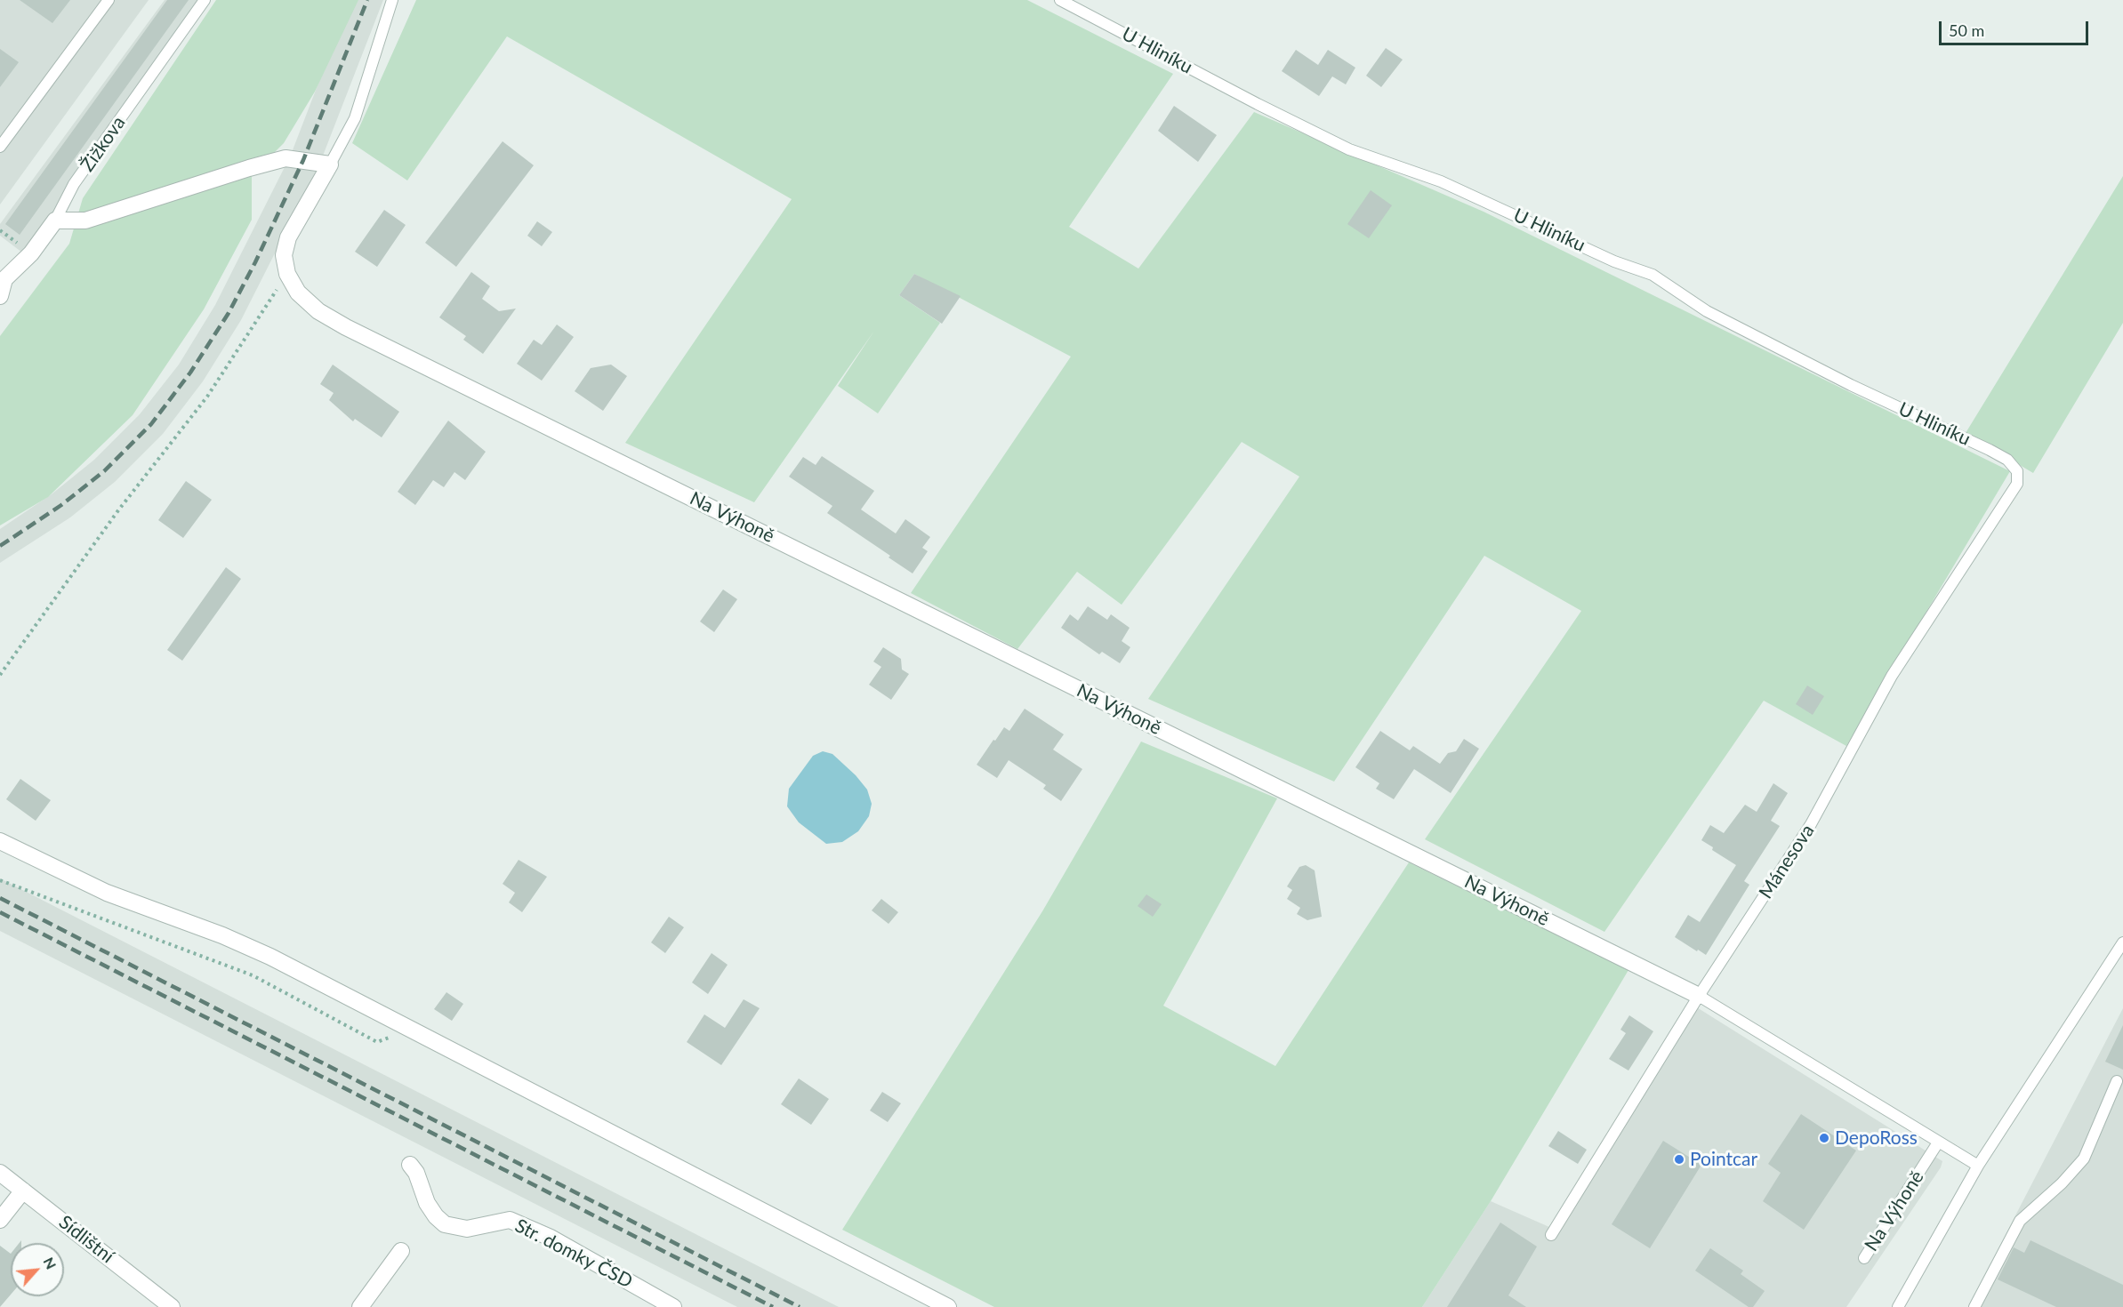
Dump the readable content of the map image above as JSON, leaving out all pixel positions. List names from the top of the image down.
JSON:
{
  "streets": {
    "street": [
      "Žižkova",
      "Na Výhoně",
      "Sídlištní",
      "Str. domky ČSD"
    ],
    "lane": ["U Hliníku", "Mánesova"]
  },
  "crossings": [
    ["U Hliníku", "Mánesova"],
    ["Na Výhoně", "Mánesova"]
  ],
  "places": ["DepoRoss", "Pointcar"],
  "scale_bar": "50 m",
  "north": "top right"
}
